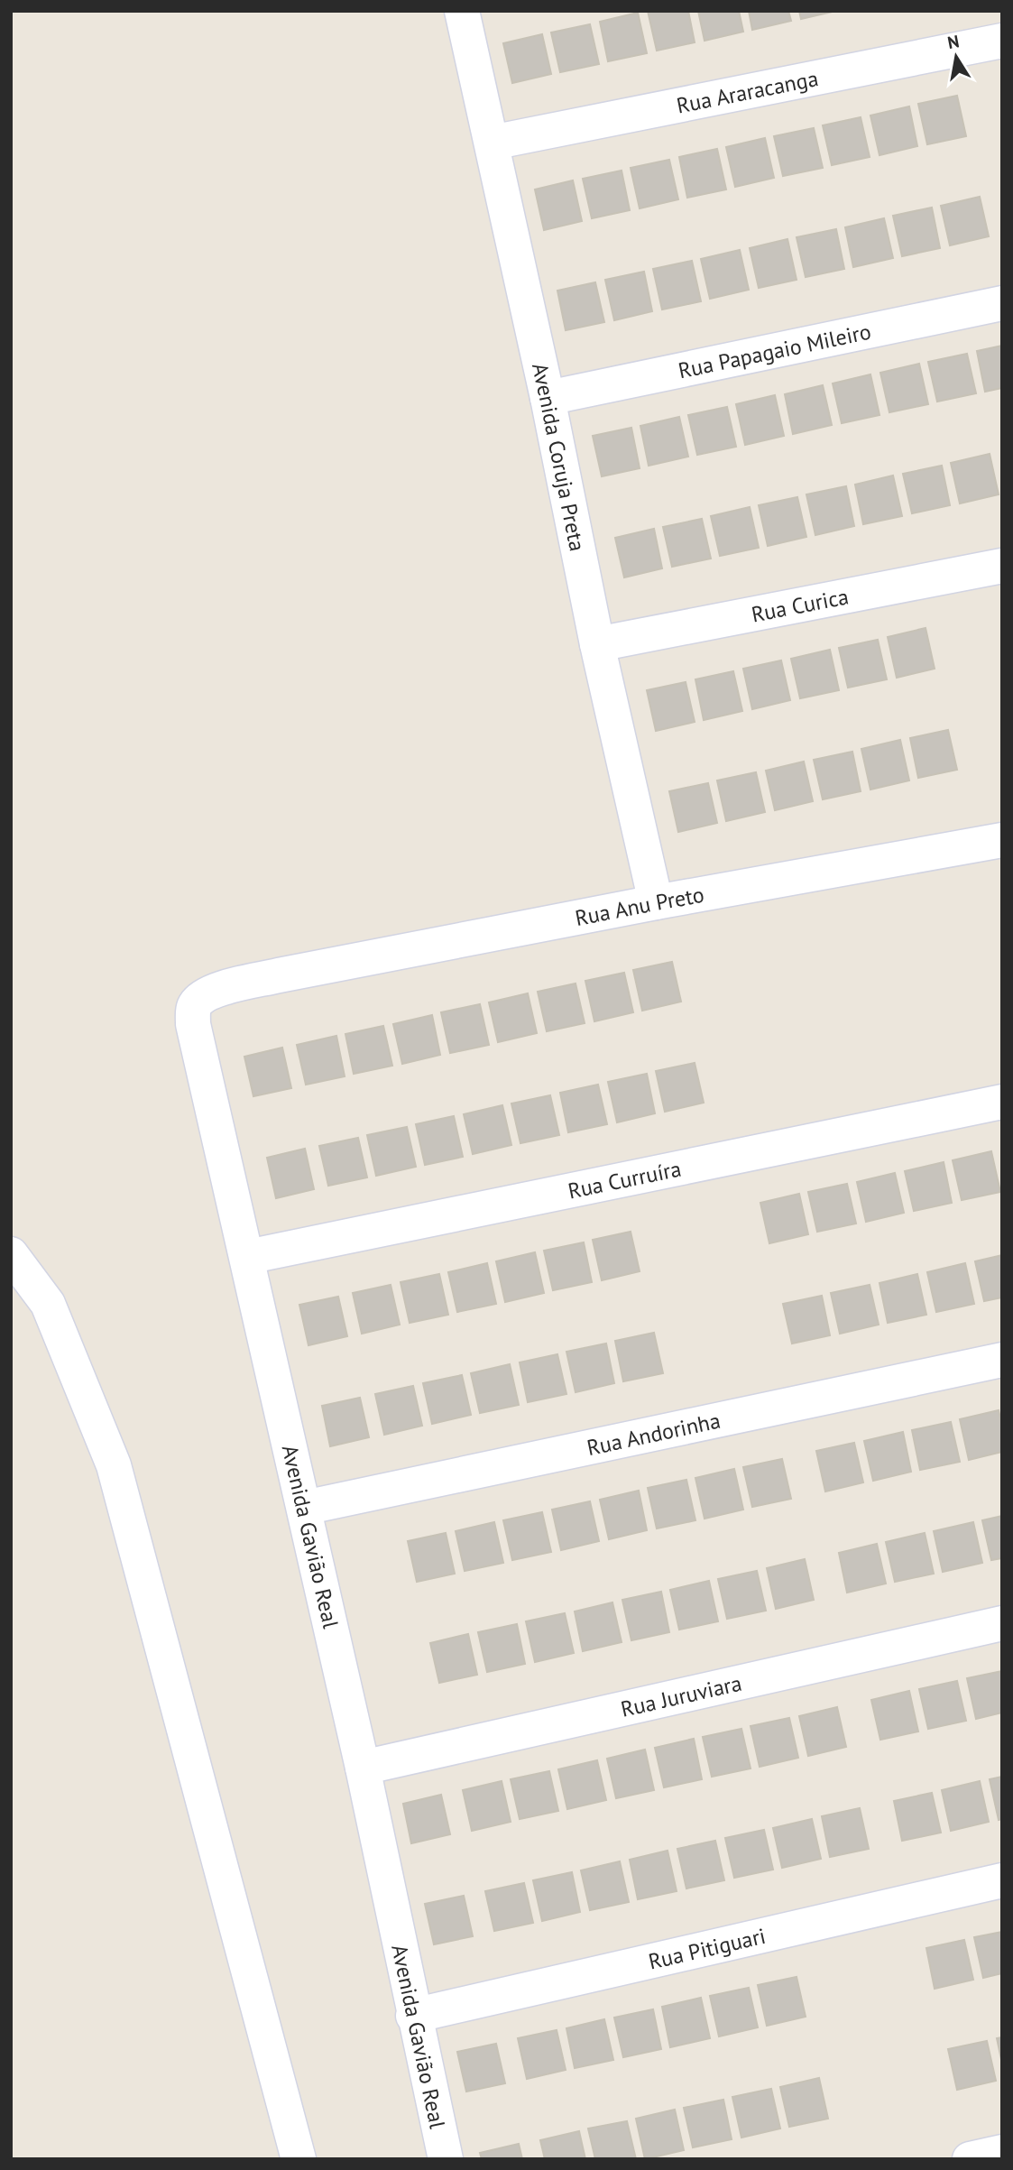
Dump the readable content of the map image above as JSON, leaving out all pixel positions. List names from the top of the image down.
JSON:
{
  "streets": {
    "street": [
      "Rua Araracanga",
      "Rua Papagaio Mileiro",
      "Avenida Coruja Preta",
      "Rua Curica",
      "Rua Anu Preto",
      "Rua Curruíra",
      "Rua Andorinha",
      "Avenida Gavião Real",
      "Rua Juruviara",
      "Rua Pitiguari"
    ]
  },
  "crossings": [
    ["Rua Araracanga", "Avenida Coruja Preta"],
    ["Rua Papagaio Mileiro", "Avenida Coruja Preta"],
    ["Avenida Coruja Preta", "Rua Curica"],
    ["Avenida Coruja Preta", "Rua Anu Preto"],
    ["Rua Anu Preto", "Avenida Gavião Real"],
    ["Rua Curruíra", "Avenida Gavião Real"],
    ["Rua Andorinha", "Avenida Gavião Real"],
    ["Avenida Gavião Real", "Rua Juruviara"],
    ["Avenida Gavião Real", "Rua Pitiguari"]
  ],
  "north": "top"
}
